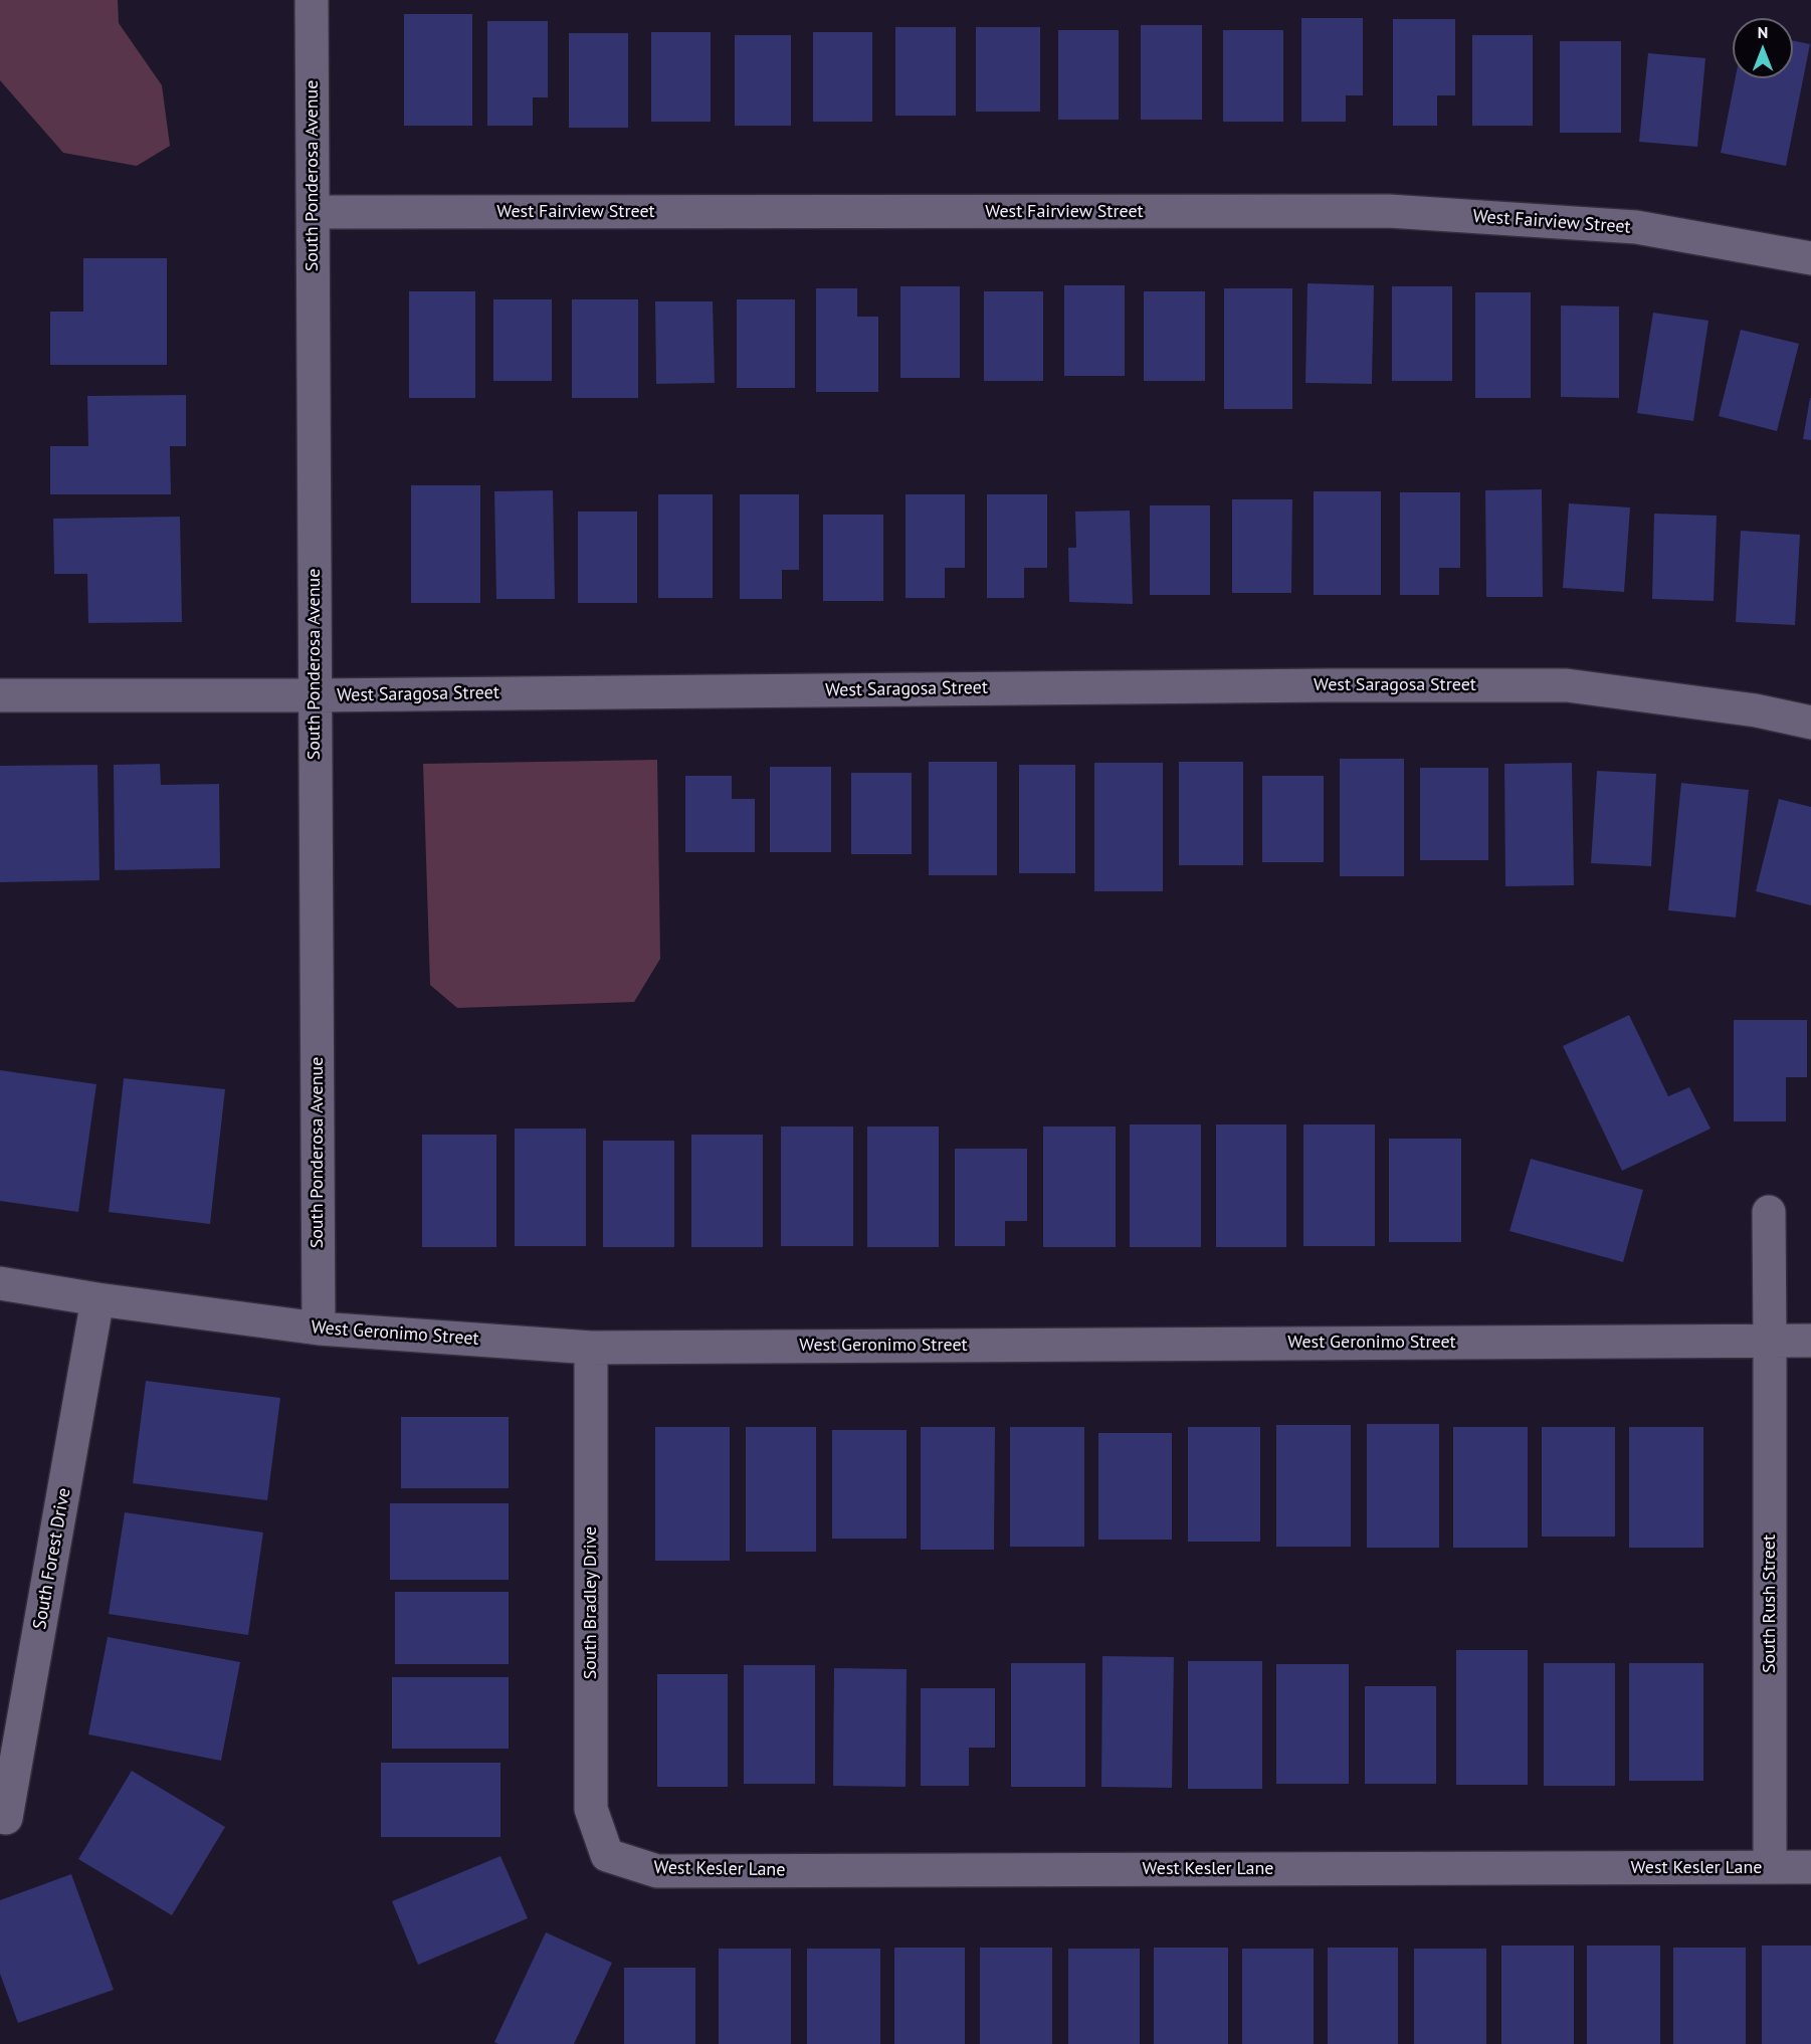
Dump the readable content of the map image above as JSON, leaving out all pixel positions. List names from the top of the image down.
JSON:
{
  "streets": {
    "street": [
      "South Ponderosa Avenue",
      "West Fairview Street",
      "West Saragosa Street",
      "West Geronimo Street",
      "South Forest Drive",
      "South Bradley Drive",
      "South Rush Street",
      "West Kesler Lane"
    ]
  },
  "crossings": [
    ["South Ponderosa Avenue", "West Fairview Street"],
    ["South Ponderosa Avenue", "West Saragosa Street"],
    ["South Ponderosa Avenue", "West Geronimo Street"],
    ["West Geronimo Street", "South Forest Drive"],
    ["West Geronimo Street", "South Bradley Drive"],
    ["West Geronimo Street", "South Rush Street"],
    ["South Bradley Drive", "West Kesler Lane"],
    ["South Rush Street", "West Kesler Lane"]
  ],
  "north": "top"
}
